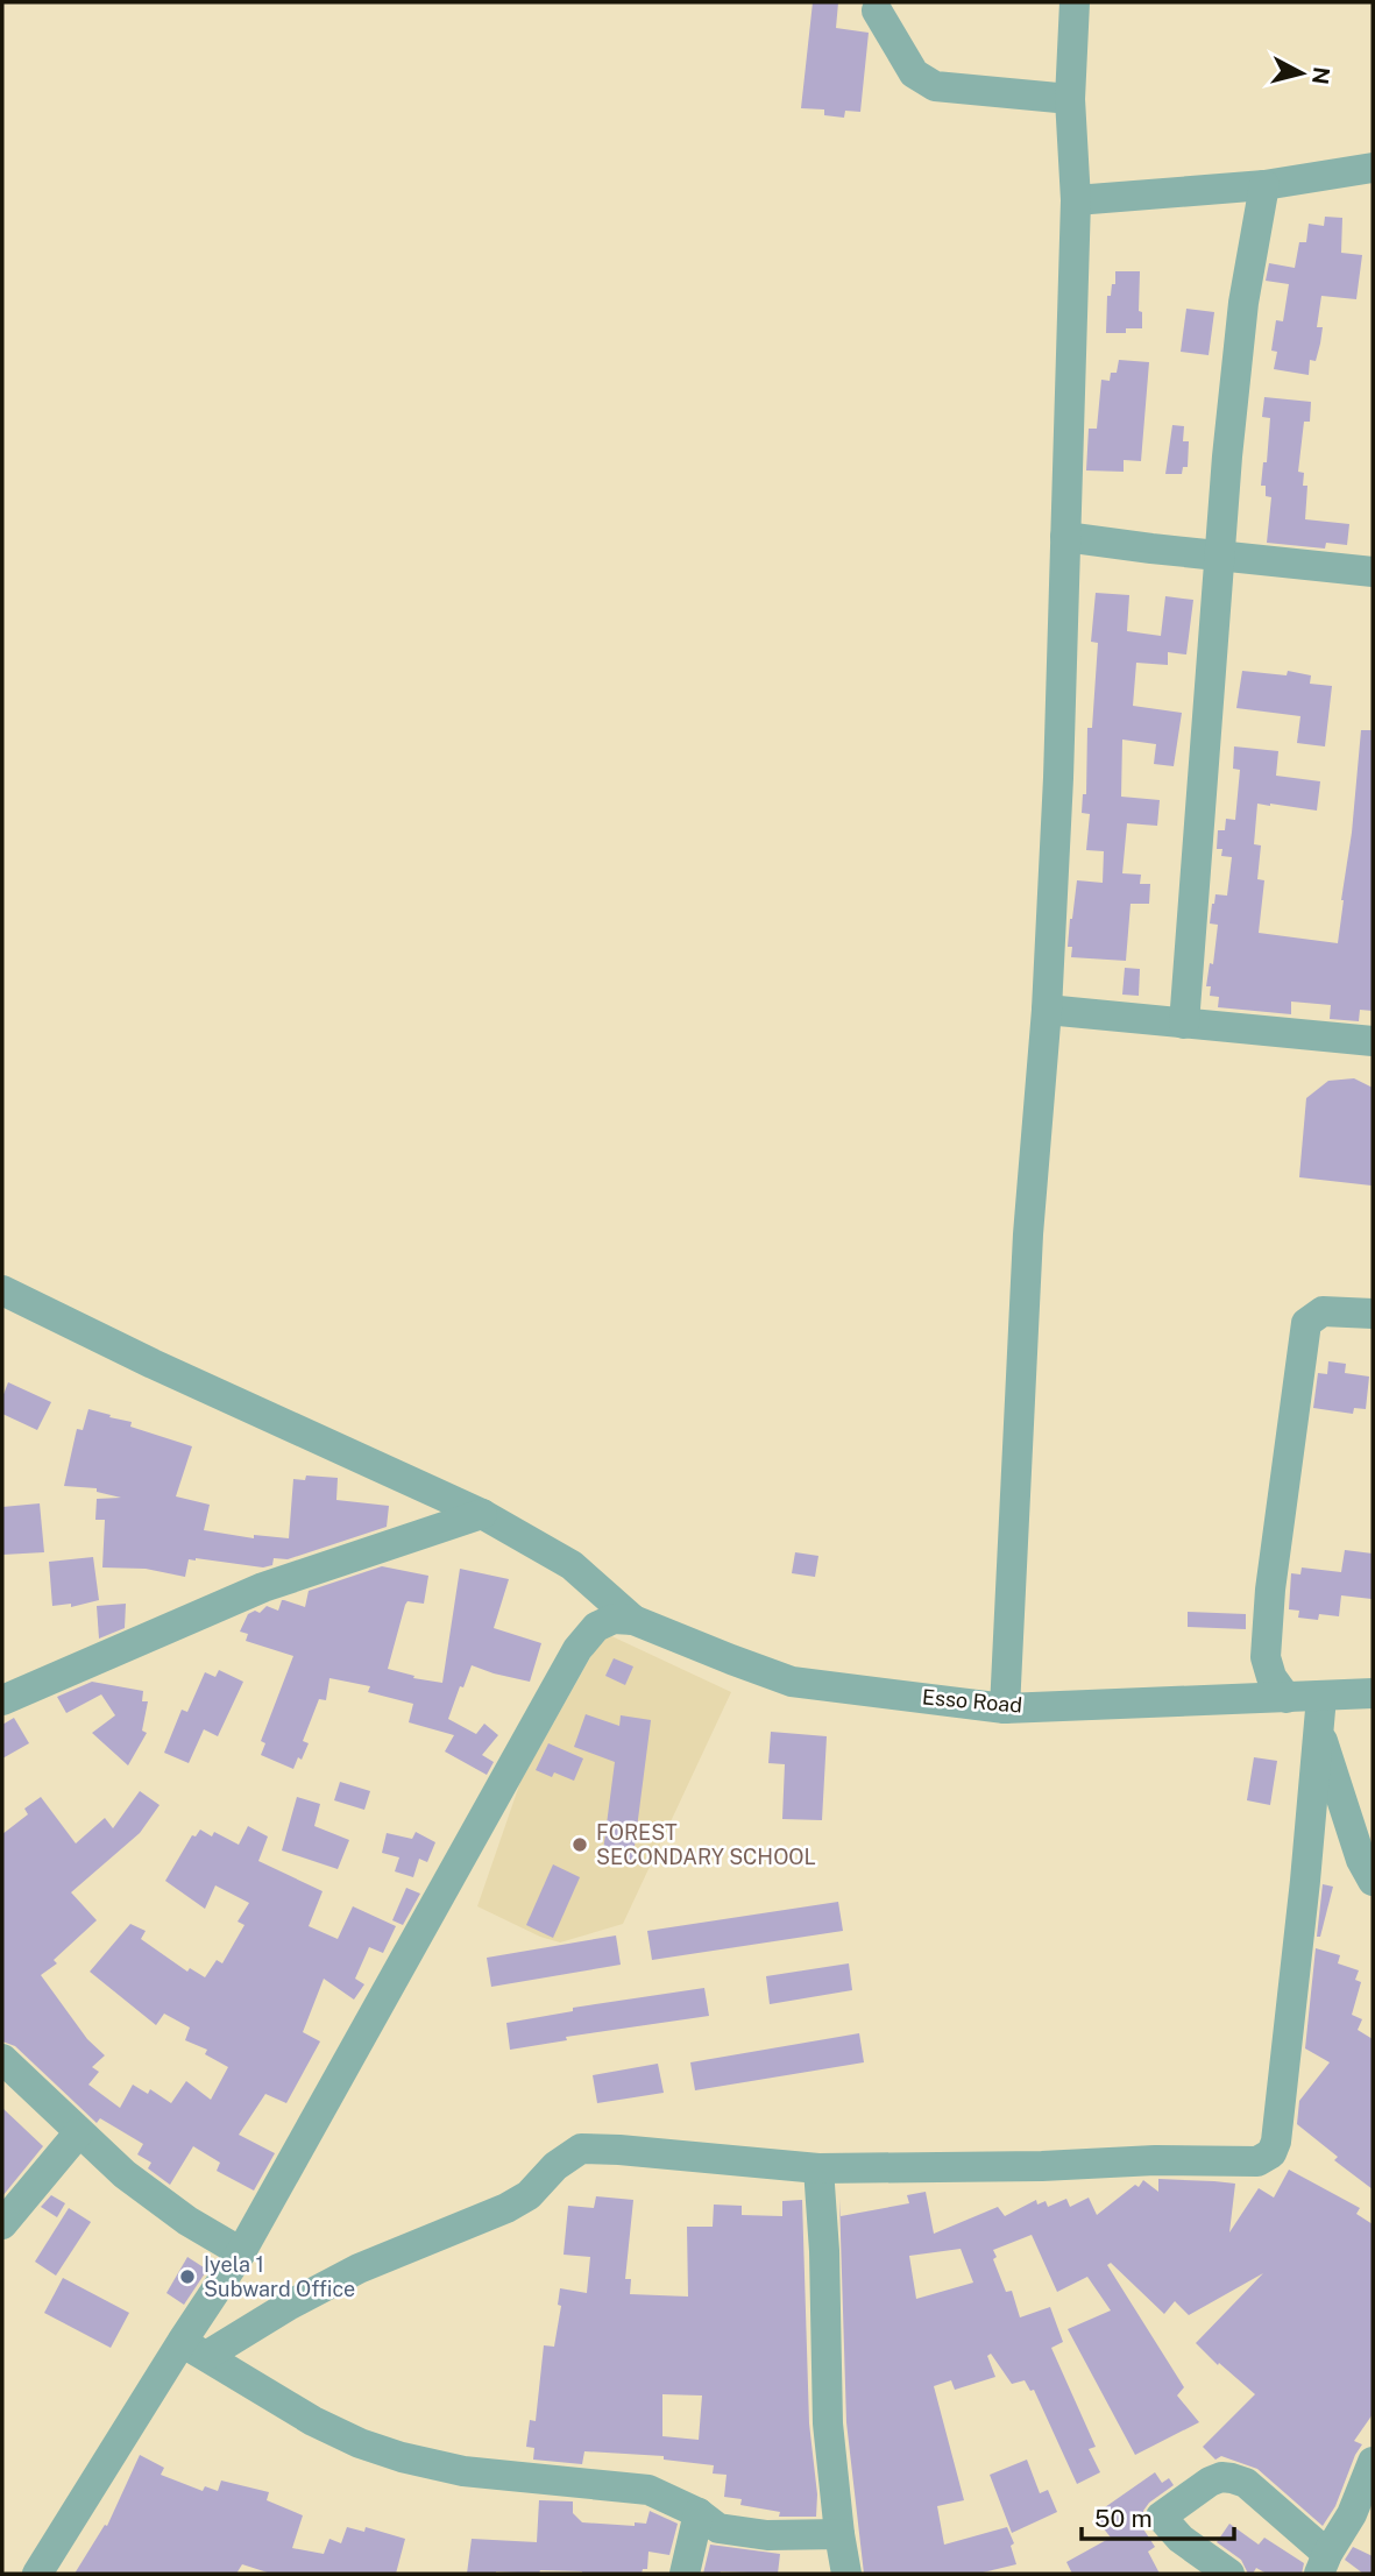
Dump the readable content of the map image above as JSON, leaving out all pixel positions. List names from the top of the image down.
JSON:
{
  "streets": {
    "street": ["Esso Road"]
  },
  "places": ["FOREST SECONDARY SCHOOL", "Iyela 1 Subward Office"],
  "scale_bar": "50 m",
  "north": "right"
}
